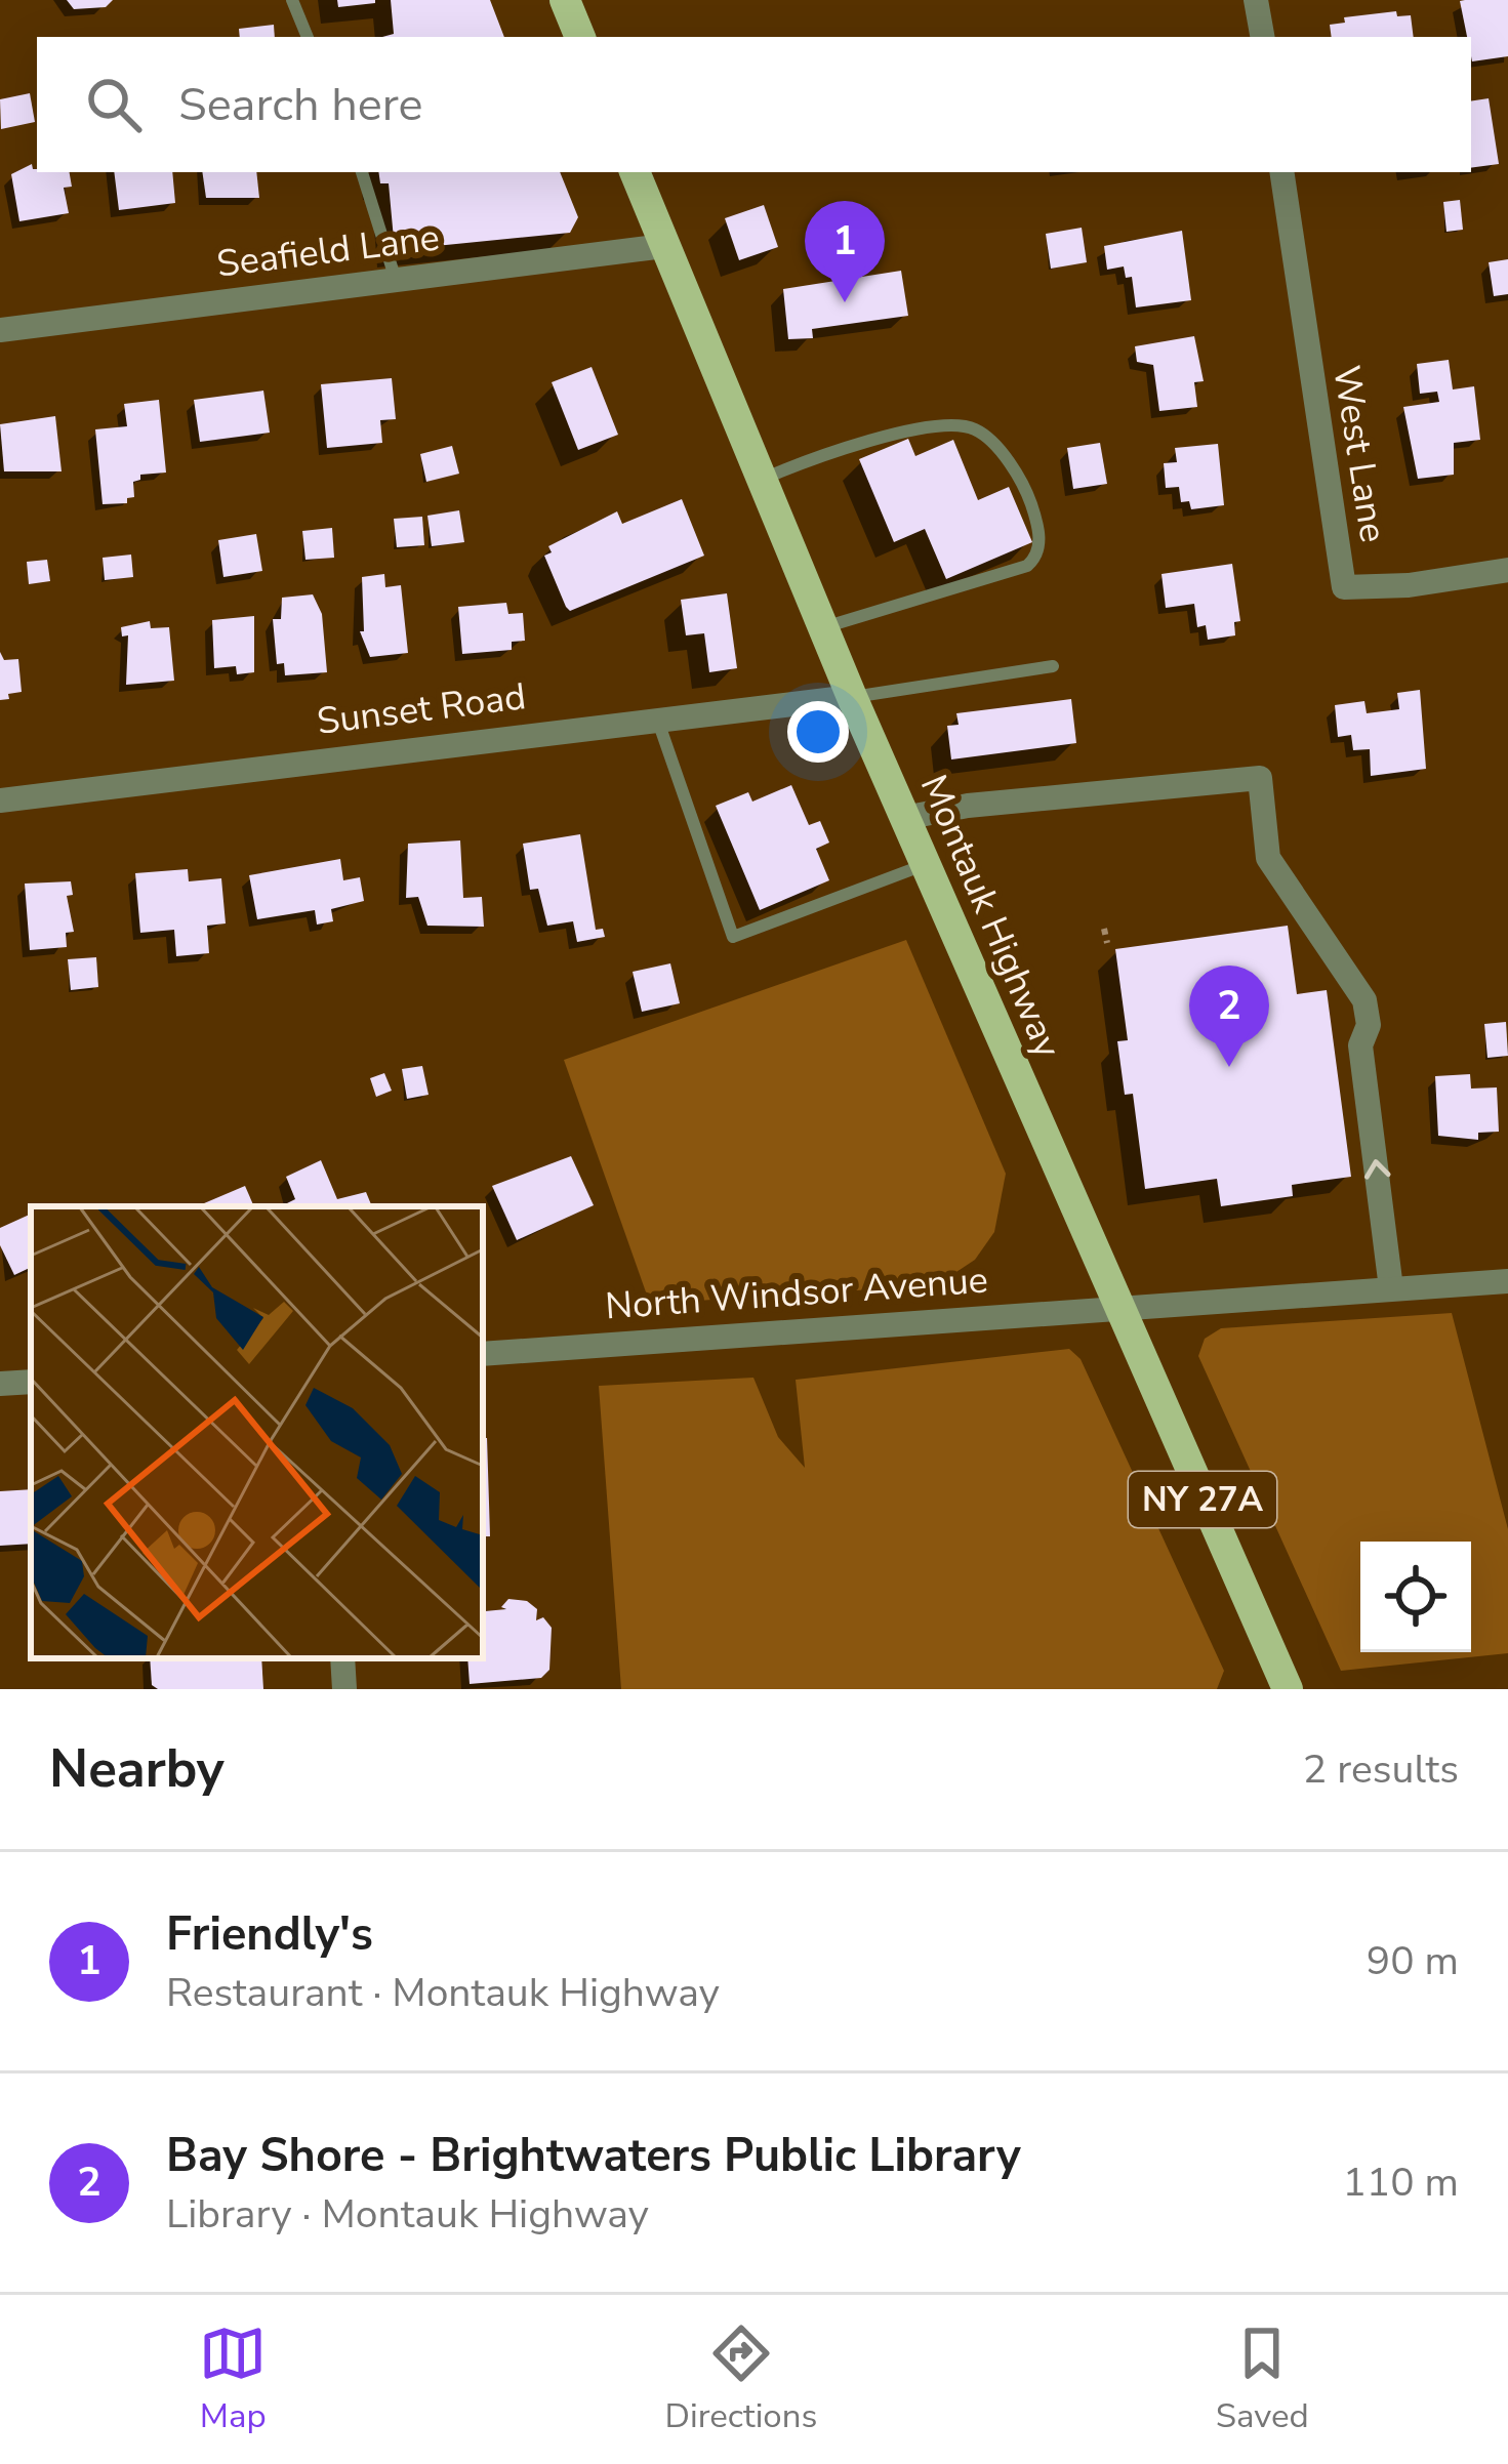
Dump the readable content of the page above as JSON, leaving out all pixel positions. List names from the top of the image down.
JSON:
{
  "streets": {
    "main road": ["Montauk Highway", "NY 27A"],
    "street": [
      "Seafield Lane",
      "West Lane",
      "Sunset Road",
      "North Windsor Avenue"
    ]
  },
  "crossings": [
    ["Seafield Lane", "Montauk Highway"],
    ["Sunset Road", "Montauk Highway"],
    ["Montauk Highway", "North Windsor Avenue"]
  ],
  "page": {
    "search": "Search here",
    "pins": ["1", "2"],
    "heading": ["Nearby", "2 results"],
    "list": [
      {
        "mark": "1",
        "name": "Friendly's",
        "note": "Restaurant · Montauk Highway",
        "value": "90 m"
      },
      {
        "mark": "2",
        "name": "Bay Shore - Brightwaters Public Library",
        "note": "Library · Montauk Highway",
        "value": "110 m"
      }
    ],
    "nav": ["Map", "Directions", "Saved"]
  }
}
